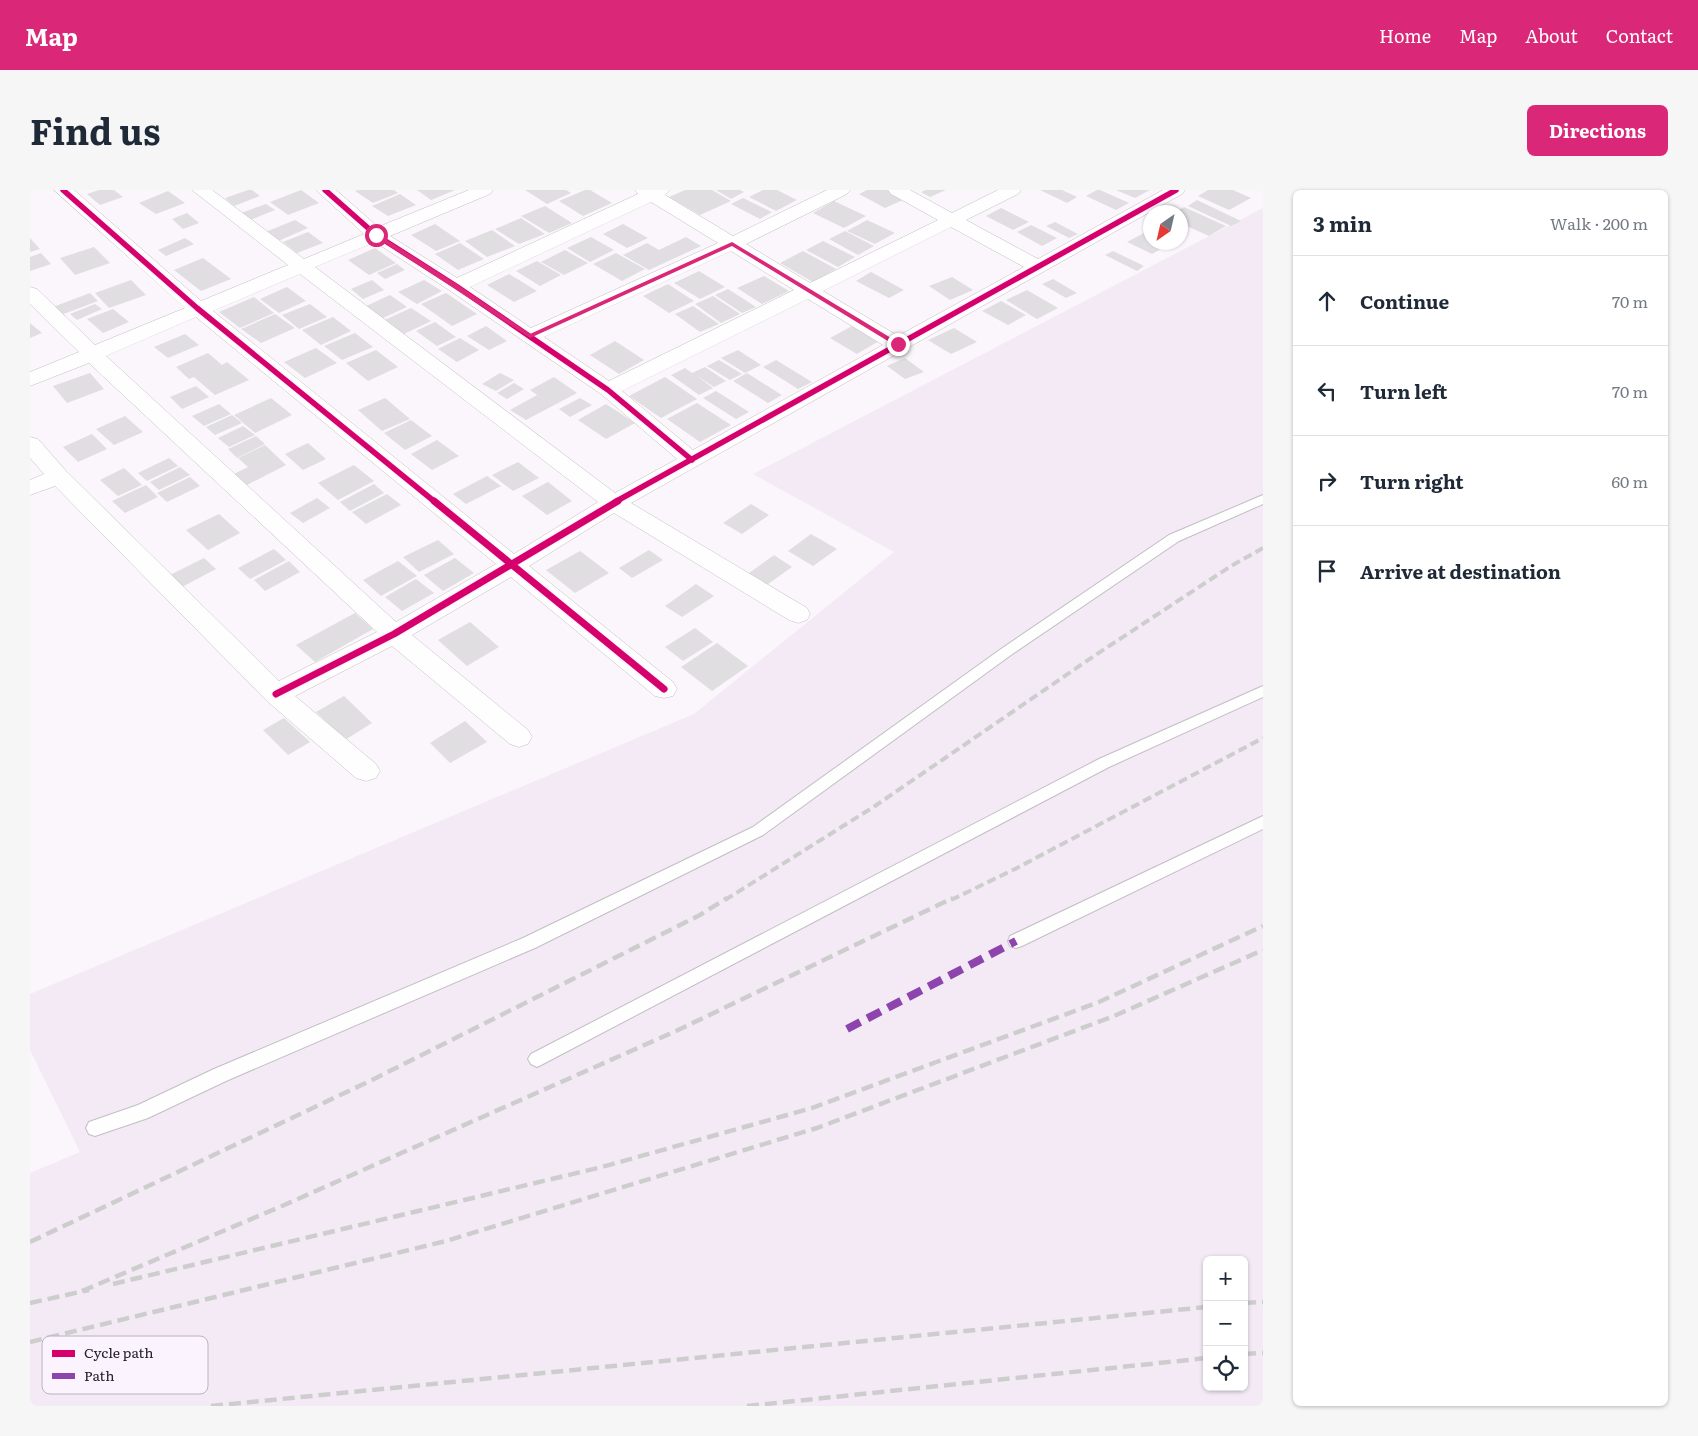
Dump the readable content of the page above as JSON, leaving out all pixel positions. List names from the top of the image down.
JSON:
{
  "legend": ["Cycle path", "Path"],
  "north": "bottom left",
  "page": {
    "header": "Map",
    "nav": [
      "Home",
      "Map",
      "About",
      "Contact"
    ],
    "title": "Find us",
    "buttons": "Directions",
    "heading": ["3 min", "Walk · 200 m"],
    "list": [
      ["Continue", "70 m"],
      ["Turn left", "70 m"],
      ["Turn right", "60 m"],
      "Arrive at destination"
    ],
    "map_buttons": ["+", "−"]
  }
}
